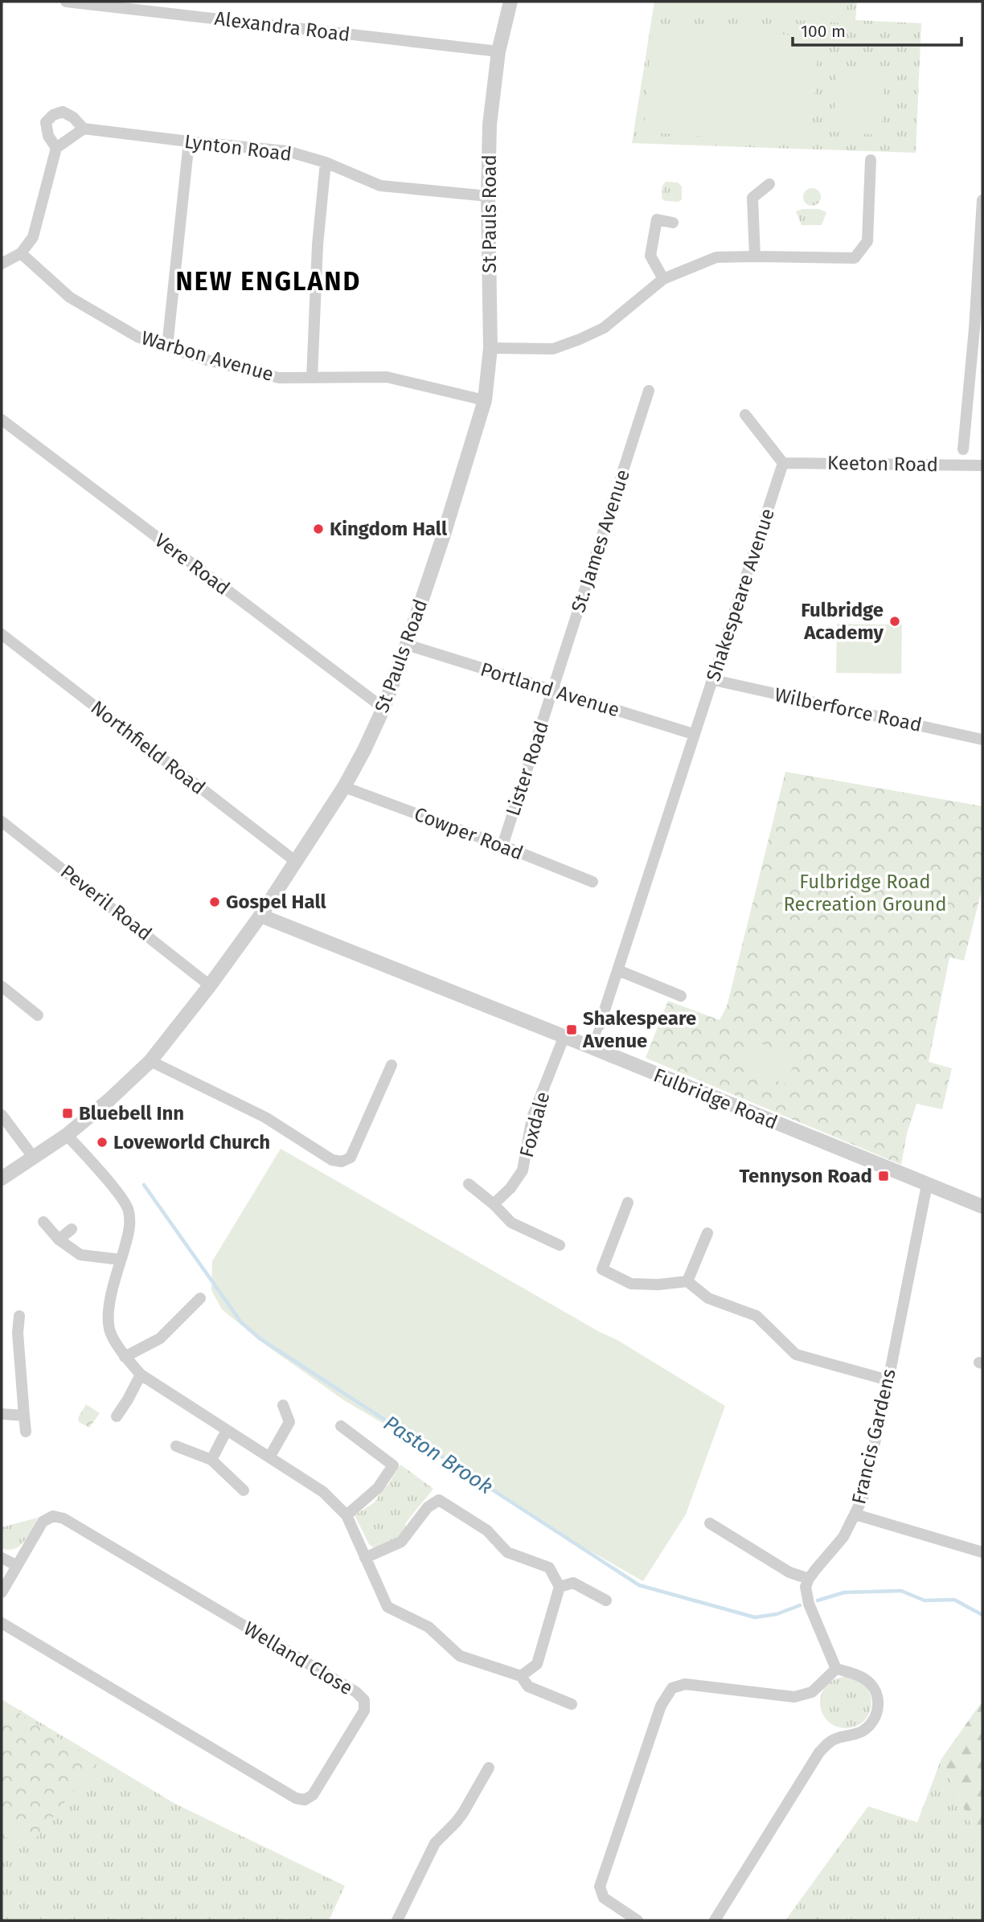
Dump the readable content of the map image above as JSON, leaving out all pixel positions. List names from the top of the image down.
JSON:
{
  "streets": {
    "street": [
      "Alexandra Road",
      "Lynton Road",
      "St Pauls Road",
      "Warbon Avenue",
      "Keeton Road",
      "St. James Avenue",
      "Vere Road",
      "Shakespeare Avenue",
      "Portland Avenue",
      "Wilberforce Road",
      "Northfield Road",
      "Lister Road",
      "Cowper Road",
      "Peveril Road",
      "Fulbridge Road",
      "Foxdale",
      "Francis Gardens",
      "Welland Close"
    ]
  },
  "crossings": [
    ["Alexandra Road", "St Pauls Road"],
    ["Lynton Road", "St Pauls Road"],
    ["St Pauls Road", "Warbon Avenue"],
    ["St Pauls Road", "Vere Road"],
    ["St Pauls Road", "Portland Avenue"],
    ["St Pauls Road", "Northfield Road"],
    ["St Pauls Road", "Cowper Road"],
    ["St Pauls Road", "Peveril Road"],
    ["St Pauls Road", "Fulbridge Road"],
    ["Keeton Road", "Shakespeare Avenue"],
    ["St. James Avenue", "Portland Avenue"],
    ["St. James Avenue", "Lister Road"],
    ["Shakespeare Avenue", "Portland Avenue"],
    ["Shakespeare Avenue", "Wilberforce Road"],
    ["Shakespeare Avenue", "Fulbridge Road"],
    ["Portland Avenue", "Lister Road"],
    ["Lister Road", "Cowper Road"],
    ["Fulbridge Road", "Foxdale"],
    ["Fulbridge Road", "Francis Gardens"]
  ],
  "districts": ["NEW ENGLAND"],
  "water": ["Paston Brook"],
  "parks": ["Fulbridge Road Recreation Ground"],
  "places": {
    "other": [
      "Kingdom Hall",
      "Fulbridge Academy",
      "Gospel Hall",
      "Loveworld Church"
    ],
    "transit": ["Shakespeare Avenue", "Bluebell Inn", "Tennyson Road"]
  },
  "scale_bar": "100 m"
}
